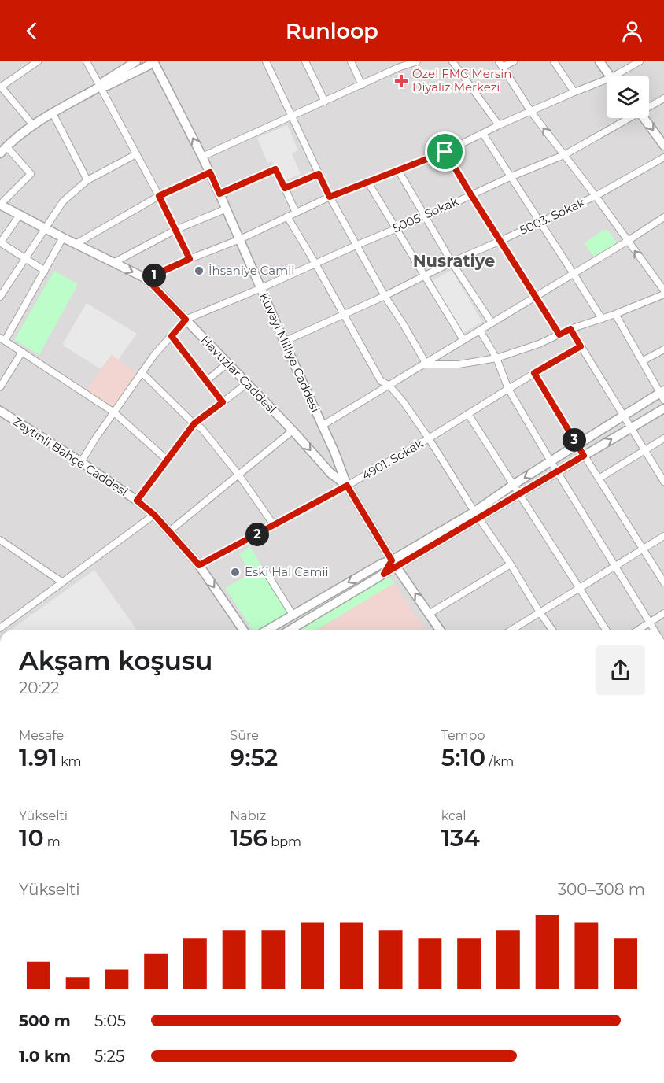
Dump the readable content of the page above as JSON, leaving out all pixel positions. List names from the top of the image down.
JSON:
{
  "streets": {
    "street": [
      "5005. Sokak",
      "5003. Sokak",
      "Kuvayi Milliye Caddesi",
      "Havuzlar Caddesi",
      "Zeytinli Bahçe Caddesi",
      "4901. Sokak"
    ]
  },
  "crossings": [
    ["5005. Sokak", "Kuvayi Milliye Caddesi"],
    ["5005. Sokak", "Havuzlar Caddesi"],
    ["5003. Sokak", "Kuvayi Milliye Caddesi"],
    ["Kuvayi Milliye Caddesi", "Havuzlar Caddesi"],
    ["Kuvayi Milliye Caddesi", "4901. Sokak"],
    ["Havuzlar Caddesi", "4901. Sokak"],
    ["Zeytinli Bahçe Caddesi", "4901. Sokak"]
  ],
  "districts": ["Nusratiye"],
  "places": {
    "health": ["Özel FMC Mersin Diyaliz Merkezi"],
    "other": ["İhsaniye Camii", "Eski Hal Camii"]
  },
  "page": {
    "header": "Runloop",
    "pins": ["1", "3", "2"],
    "heading": ["Akşam koşusu", "20:22"],
    "stats": [
      ["Mesafe", "1.91 km"],
      ["Süre", "9:52"],
      ["Tempo", "5:10 /km"],
      ["Yükselti", "10 m"],
      ["Nabız", "156 bpm"],
      ["kcal", "134"]
    ],
    "chart": ["Yükselti", "300–308 m"],
    "list": [
      {
        "name": "500 m",
        "note": "5:05"
      },
      {
        "name": "1.0 km",
        "note": "5:25"
      }
    ]
  }
}
